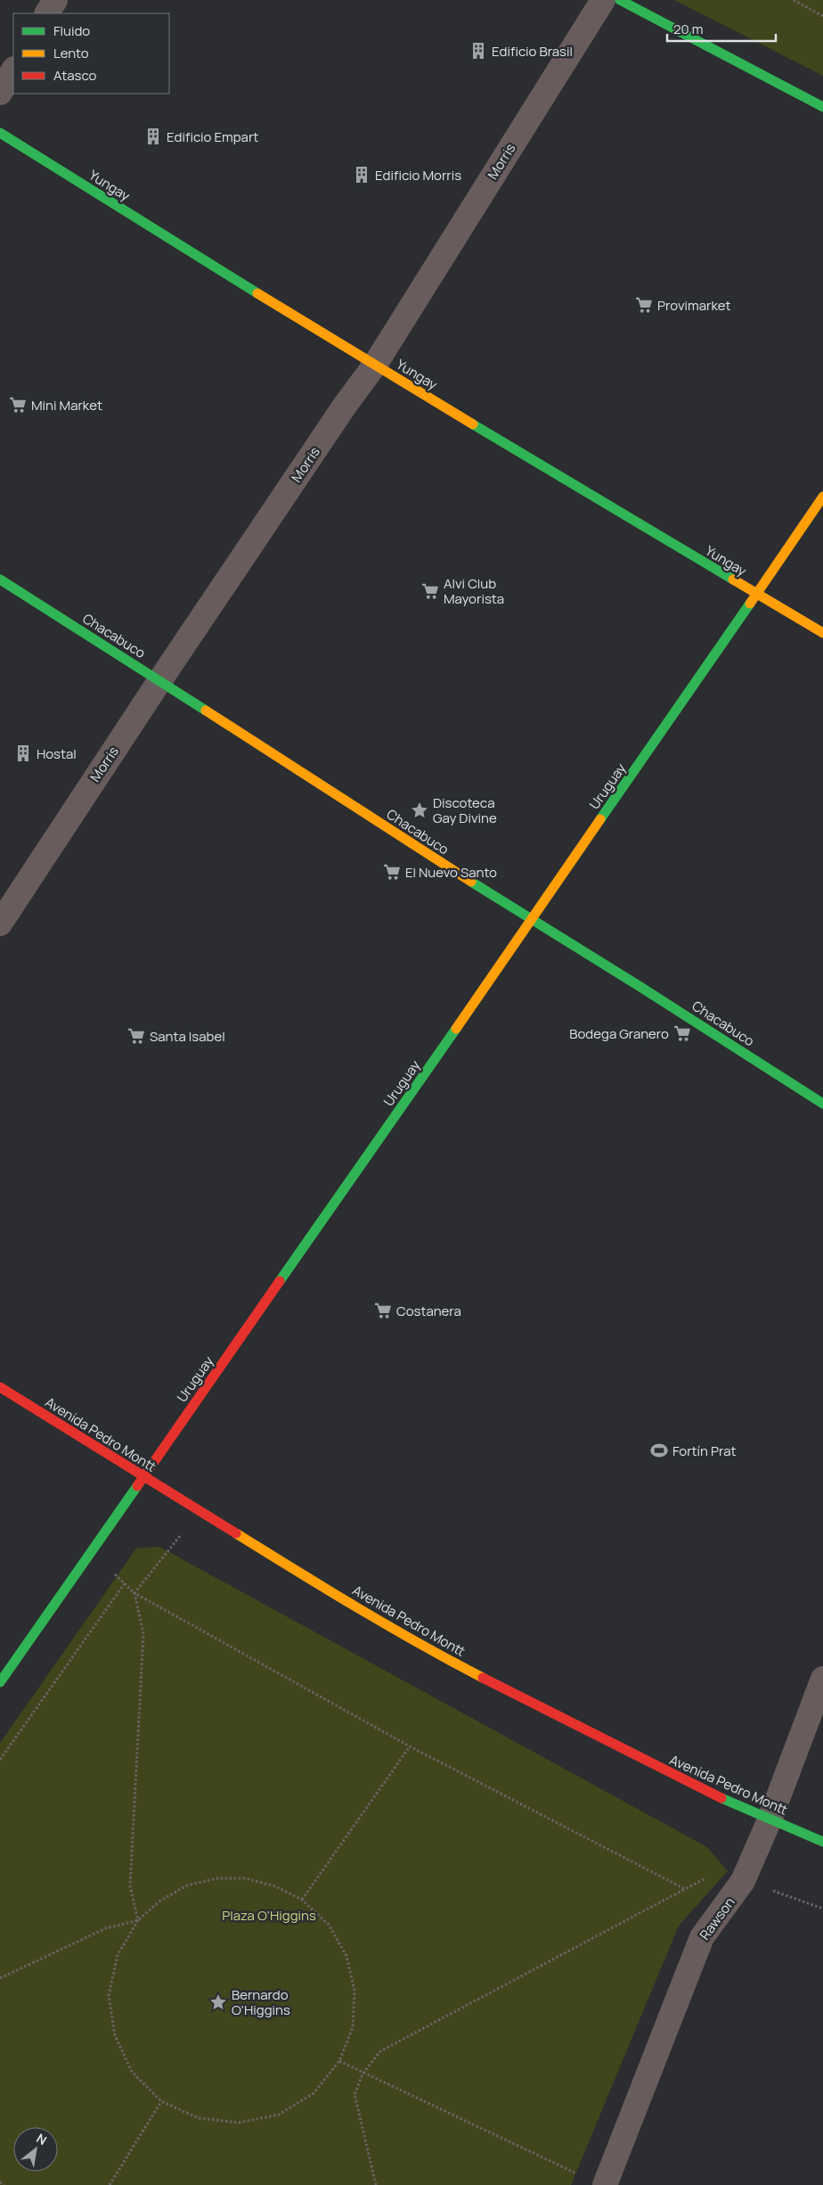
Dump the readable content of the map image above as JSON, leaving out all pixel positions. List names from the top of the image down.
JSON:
{
  "streets": {
    "street": [
      "Morris",
      "Yungay",
      "Chacabuco",
      "Uruguay",
      "Avenida Pedro Montt",
      "Rawson"
    ]
  },
  "crossings": [
    ["Morris", "Yungay"],
    ["Morris", "Chacabuco"],
    ["Yungay", "Uruguay"],
    ["Chacabuco", "Uruguay"],
    ["Uruguay", "Avenida Pedro Montt"],
    ["Avenida Pedro Montt", "Rawson"]
  ],
  "parks": ["Plaza O'Higgins"],
  "places": {
    "building": [
      "Edificio Brasil",
      "Edificio Empart",
      "Edificio Morris",
      "Hostal"
    ],
    "supermarket": [
      "Provimarket",
      "Mini Market",
      "Alvi Club Mayorista",
      "El Nuevo Santo",
      "Bodega Granero",
      "Santa Isabel",
      "Costanera"
    ],
    "place": ["Discoteca Gay Divine", "Bernardo O'Higgins"],
    "sports": ["Fortín Prat"]
  },
  "legend": ["Fluido", "Lento", "Atasco"],
  "scale_bar": "20 m",
  "north": "top right"
}
